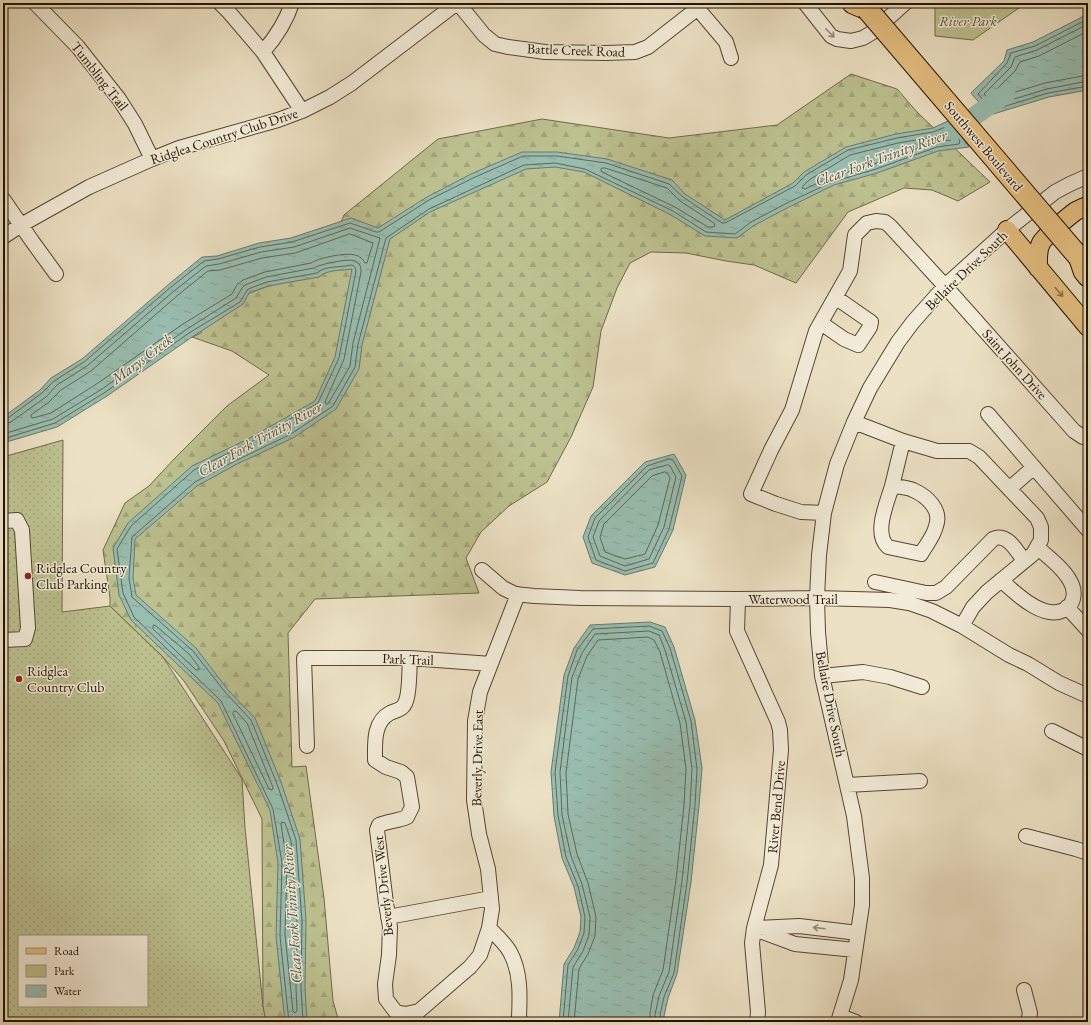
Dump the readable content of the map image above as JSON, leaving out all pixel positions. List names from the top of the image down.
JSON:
{
  "streets": {
    "highway": ["Southwest Boulevard"],
    "street": [
      "Battle Creek Road",
      "Tumbling Trail",
      "Ridglea Country Club Drive",
      "Bellaire Drive South",
      "Saint John Drive",
      "Waterwood Trail",
      "Park Trail",
      "Beverly Drive East",
      "River Bend Drive",
      "Beverly Drive West"
    ]
  },
  "crossings": [
    ["Battle Creek Road", "Ridglea Country Club Drive"],
    ["Tumbling Trail", "Ridglea Country Club Drive"],
    ["Bellaire Drive South", "Saint John Drive"],
    ["Bellaire Drive South", "Waterwood Trail"],
    ["Waterwood Trail", "Beverly Drive East"],
    ["Waterwood Trail", "River Bend Drive"],
    ["Park Trail", "Beverly Drive East"],
    ["Park Trail", "Beverly Drive West"],
    ["Beverly Drive East", "Beverly Drive West"]
  ],
  "water": ["Clear Fork Trinity River", "Marys Creek"],
  "parks": ["River Park"],
  "places": ["Ridglea Country Club Parking", "Ridglea Country Club"],
  "legend": ["Road", "Park", "Water"]
}
